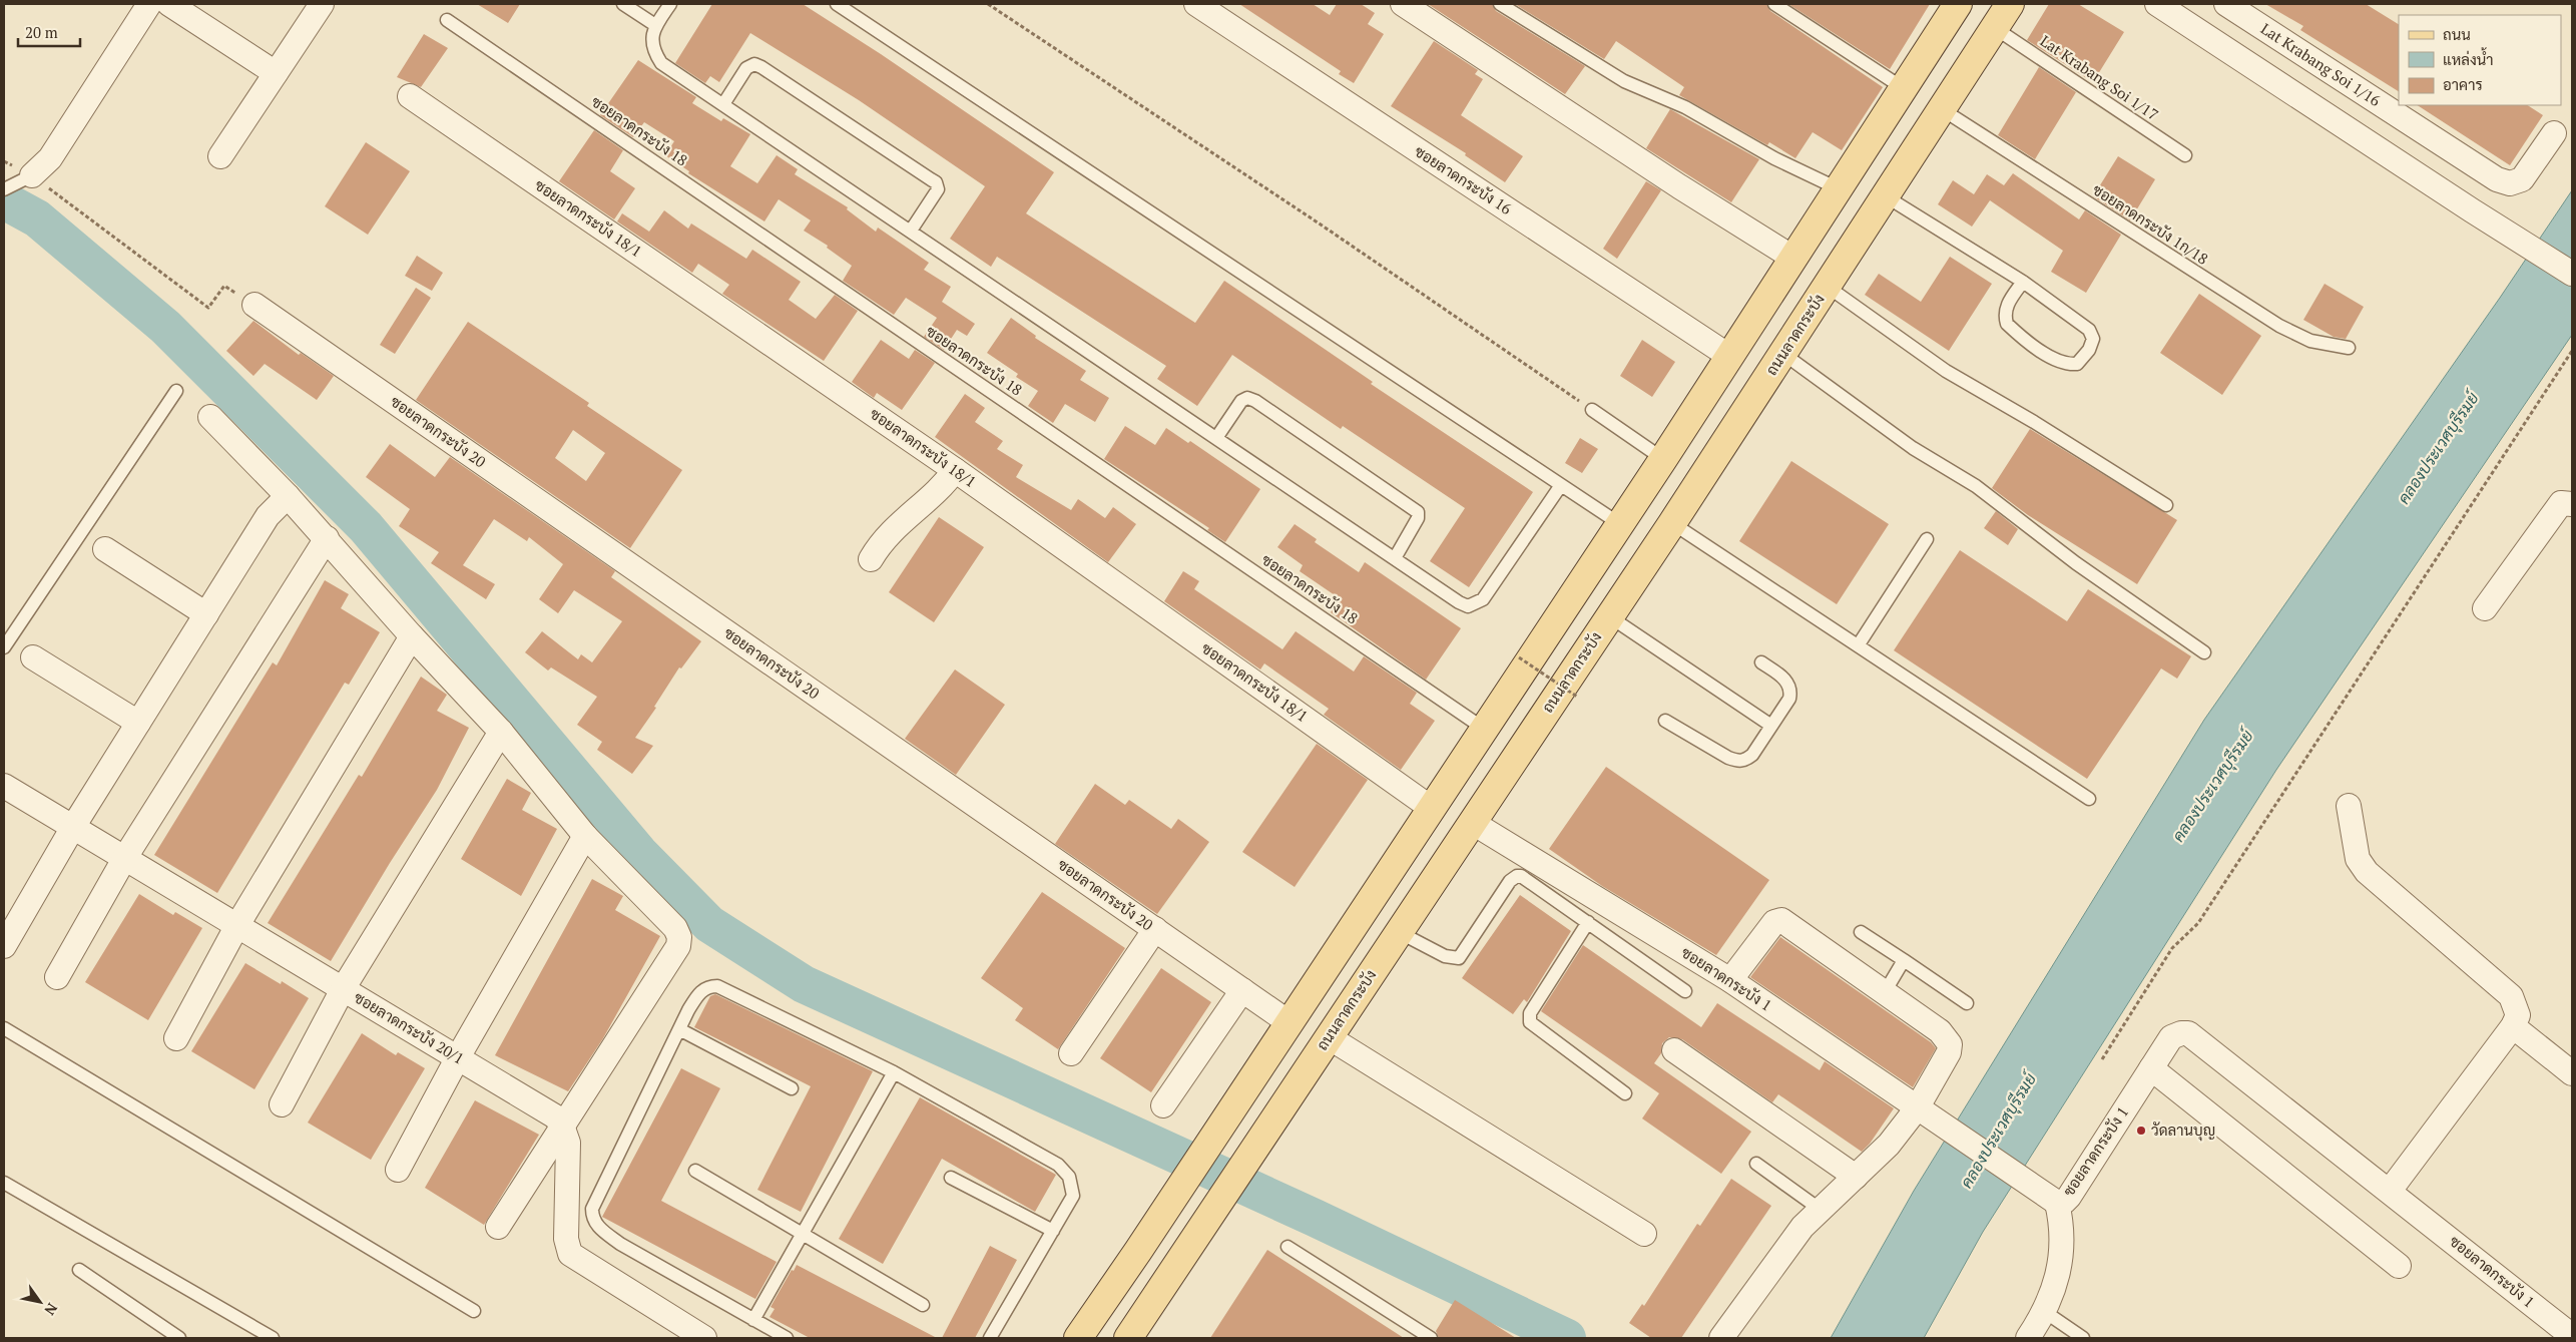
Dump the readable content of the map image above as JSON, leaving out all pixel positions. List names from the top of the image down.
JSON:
{
  "streets": {
    "main road": ["ถนนลาดกระบัง"],
    "street": [
      "Lat Krabang Soi 1/16",
      "ซอยลาดกระบัง 16",
      "ซอยลาดกระบัง 18/1",
      "ซอยลาดกระบัง 20",
      "ซอยลาดกระบัง 1",
      "ซอยลาดกระบัง 20/1"
    ],
    "lane": ["Lat Krabang Soi 1/17", "ซอยลาดกระบัง 18", "ซอยลาดกระบัง 1ก/18"]
  },
  "crossings": [
    ["Lat Krabang Soi 1/17", "ถนนลาดกระบัง"],
    ["ซอยลาดกระบัง 1ก/18", "ถนนลาดกระบัง"],
    ["ถนนลาดกระบัง", "ซอยลาดกระบัง 1"]
  ],
  "water": ["คลองประเวศบุรีรมย์"],
  "places": ["วัดลานบุญ"],
  "legend": ["ถนน", "แหล่งน้ำ", "อาคาร"],
  "scale_bar": "20 m",
  "north": "bottom right"
}
